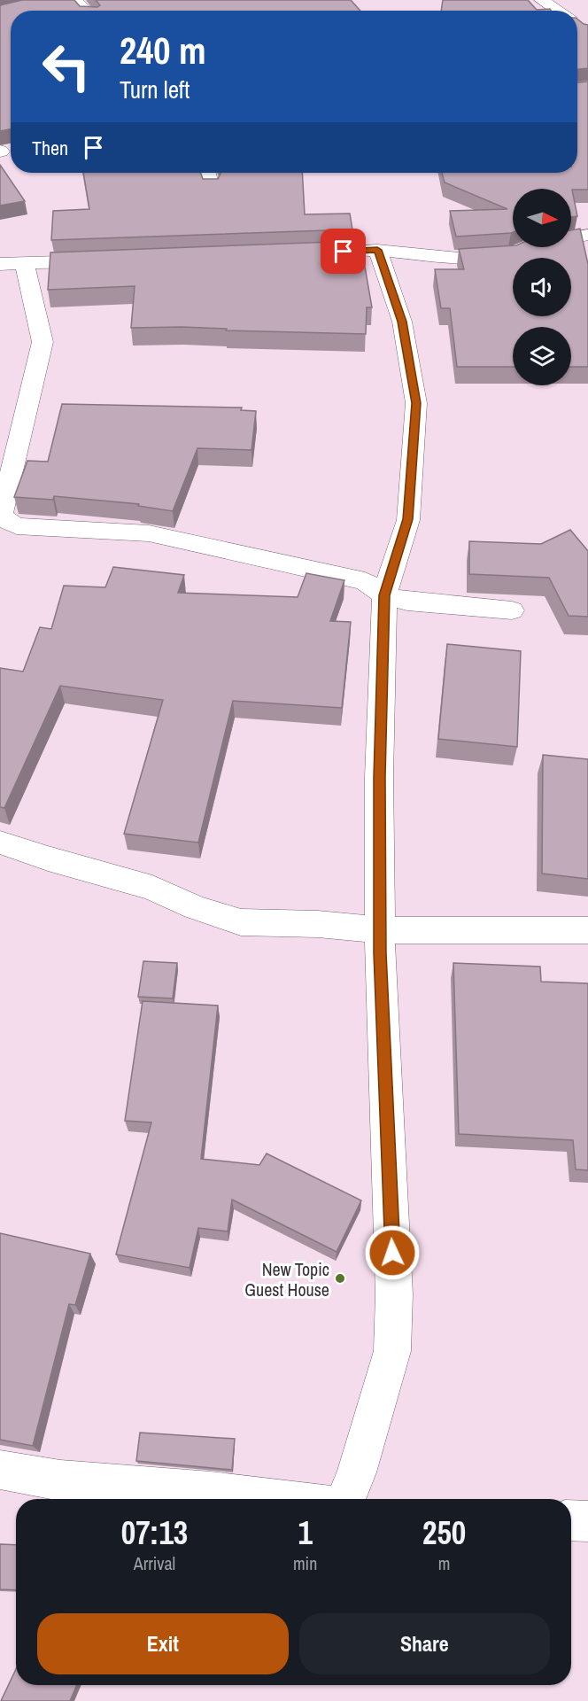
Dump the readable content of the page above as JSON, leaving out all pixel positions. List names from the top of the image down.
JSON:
{
  "places": ["New Topic Guest House"],
  "north": "right",
  "page": {
    "turn": ["240 m", "Turn left"],
    "then": "Then",
    "eta": [
      "07:13",
      "Arrival",
      "1",
      "min",
      "250",
      "m"
    ],
    "buttons": ["Exit", "Share"]
  }
}
